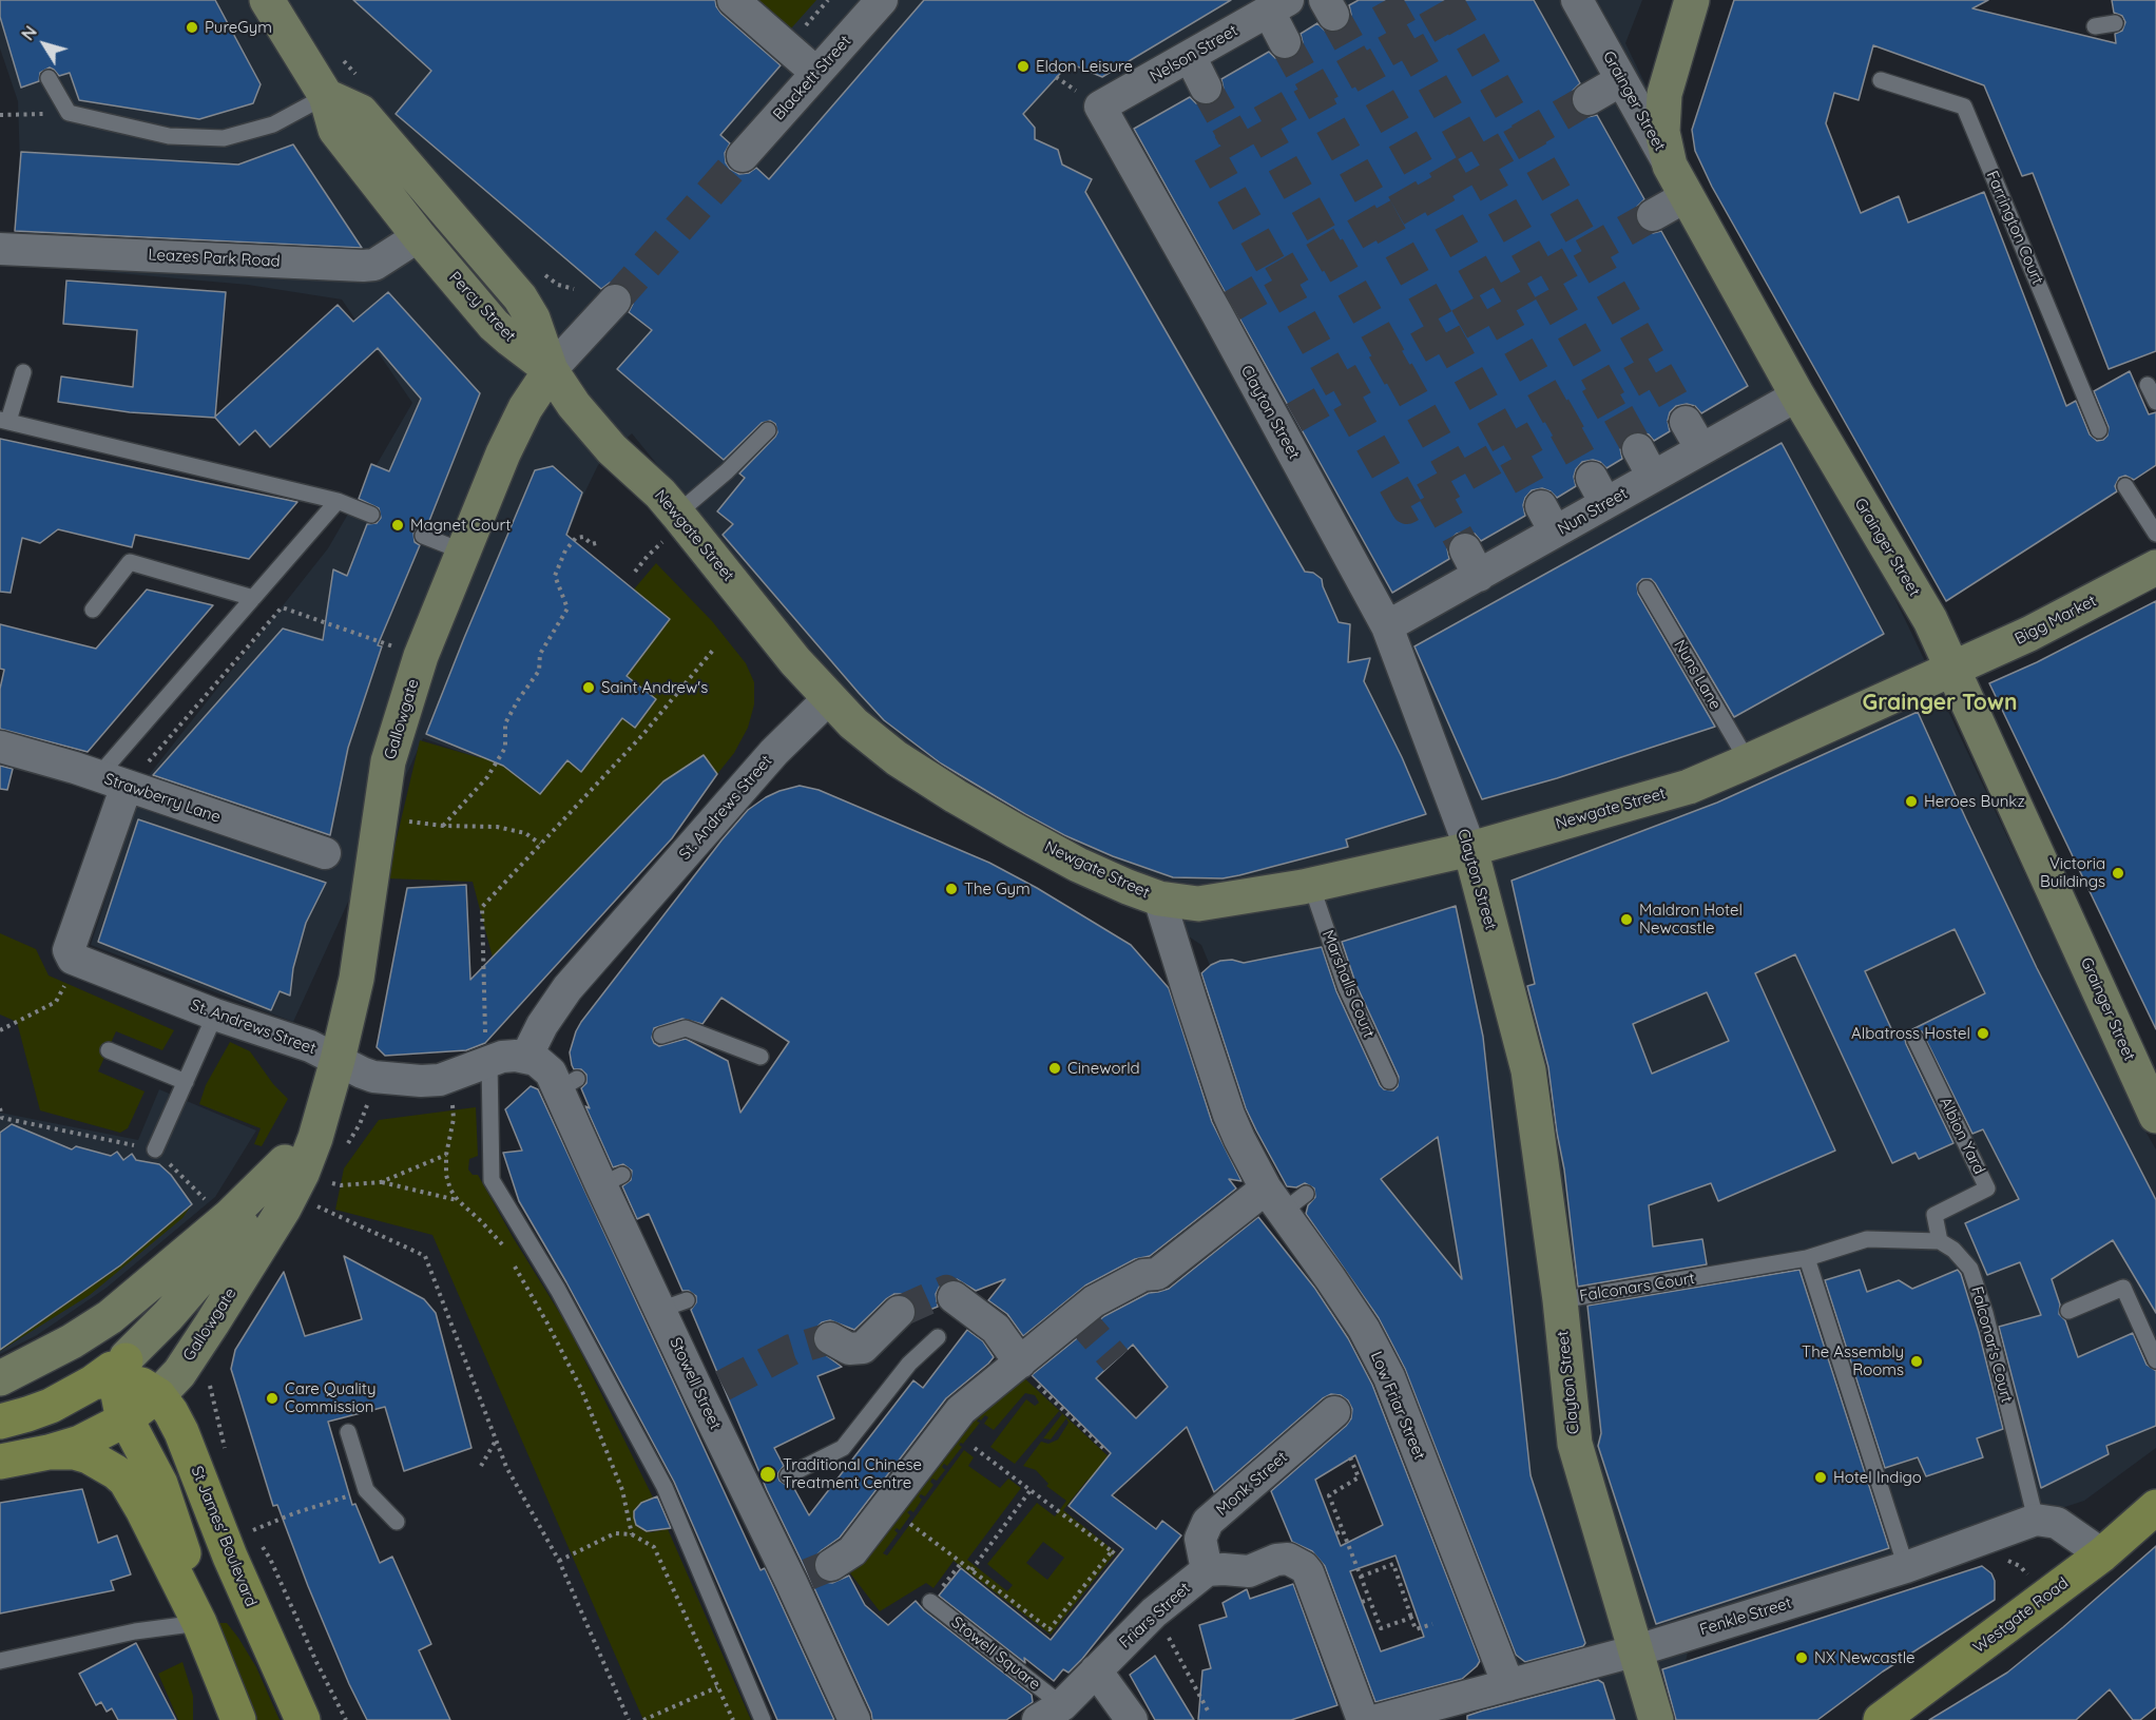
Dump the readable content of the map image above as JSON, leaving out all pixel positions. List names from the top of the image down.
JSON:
{
  "streets": {
    "main road": [
      "Grainger Street",
      "Percy Street",
      "Clayton Street",
      "Newgate Street",
      "Bigg Market",
      "Gallowgate",
      "St James' Boulevard",
      "Westgate Road"
    ],
    "street": [
      "Nelson Street",
      "Blackett Street",
      "Leazes Park Road",
      "Nun Street",
      "Strawberry Lane",
      "St. Andrews Street",
      "Stowell Street",
      "Low Friar Street",
      "Monk Street",
      "Friars Street",
      "Fenkle Street"
    ],
    "lane": [
      "Farrington Court",
      "Nuns Lane",
      "Marshalls Court",
      "Albion Yard",
      "Falconars Court",
      "Falconar's Court",
      "Stowell Square"
    ]
  },
  "crossings": [
    ["Nelson Street", "Clayton Street"],
    ["Grainger Street", "Nun Street"],
    ["Grainger Street", "Newgate Street"],
    ["Grainger Street", "Bigg Market"],
    ["Leazes Park Road", "Percy Street"],
    ["Percy Street", "Newgate Street"],
    ["Percy Street", "Gallowgate"],
    ["Clayton Street", "Nun Street"],
    ["Clayton Street", "Newgate Street"],
    ["Clayton Street", "Falconars Court"],
    ["Clayton Street", "Fenkle Street"],
    ["Newgate Street", "Bigg Market"],
    ["Newgate Street", "Nuns Lane"],
    ["Newgate Street", "Gallowgate"],
    ["Newgate Street", "St. Andrews Street"],
    ["Newgate Street", "Marshalls Court"],
    ["Newgate Street", "Low Friar Street"],
    ["Gallowgate", "St. Andrews Street"],
    ["Gallowgate", "St James' Boulevard"],
    ["Strawberry Lane", "St. Andrews Street"],
    ["St. Andrews Street", "Stowell Street"],
    ["Albion Yard", "Falconar's Court"],
    ["Falconar's Court", "Fenkle Street"],
    ["Low Friar Street", "Fenkle Street"],
    ["Monk Street", "Friars Street"],
    ["Friars Street", "Stowell Square"]
  ],
  "districts": ["Grainger Town"],
  "places": [
    "PureGym",
    "Eldon Leisure",
    "Magnet Court",
    "Saint Andrew's",
    "Heroes Bunkz",
    "Victoria Buildings",
    "The Gym",
    "Maldron Hotel Newcastle",
    "Albatross Hostel",
    "Cineworld",
    "The Assembly Rooms",
    "Care Quality Commission",
    "Traditional Chinese Treatment Centre",
    "Hotel Indigo",
    "NX Newcastle"
  ],
  "north": "top left"
}
